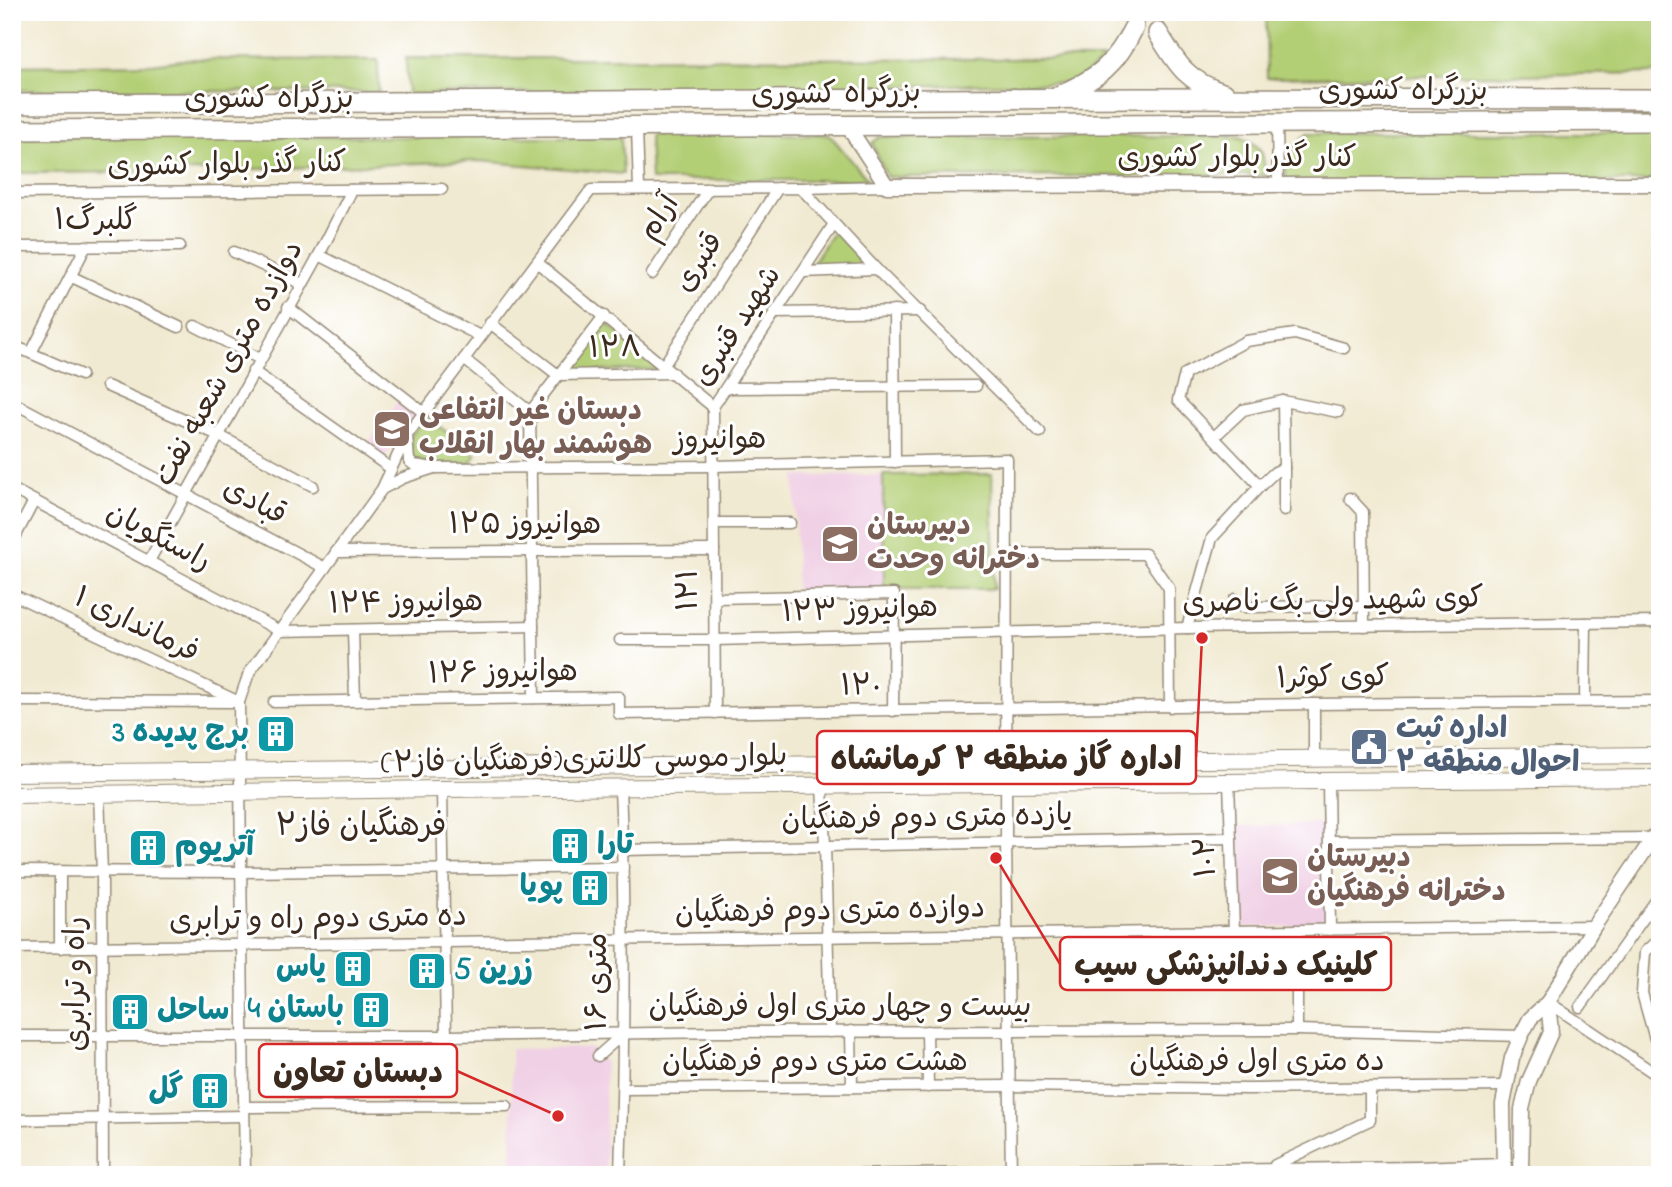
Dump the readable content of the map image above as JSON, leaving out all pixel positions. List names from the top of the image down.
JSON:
{
  "streets": {
    "highway": ["بزرگراه کشوری"],
    "main road": ["بلوار موسی کلانتری(فرهنگیان فاز۲)"],
    "street": [
      "کنار گذر بلوار کشوری",
      "آرام",
      "گلبرگ۱",
      "قنبری",
      "شهید قنبری",
      "۱۲۸",
      "دوازده متری شعبه نفت",
      "هوانیروز",
      "قبادی",
      "هوانیروز ۱۲۵",
      "راستگویان",
      "۱۲۱",
      "کوی شهید ولی بگ ناصری",
      "هوانیروز ۱۲۴",
      "۱۲۳ هوانیروز",
      "فرمانداری ۱",
      "هوانیروز ۱۲۶",
      "کوی کوثر۱",
      "۱۲۰",
      "یازده متری دوم فرهنگیان",
      "۱۰۲",
      "دوازده متری دوم فرهنگیان",
      "ده متری دوم راه و ترابری",
      "۱۶ متری",
      "راه و ترابری",
      "بیست و چهار متری اول فرهنگیان",
      "هشت متری دوم فرهنگیان",
      "ده متری اول فرهنگیان"
    ]
  },
  "crossings": [
    ["کنار گذر بلوار کشوری", "دوازده متری شعبه نفت"],
    ["قنبری", "۱۲۸"],
    ["شهید قنبری", "هوانیروز"],
    ["شهید قنبری", "۱۲۱"],
    ["دوازده متری شعبه نفت", "قبادی"],
    ["دوازده متری شعبه نفت", "راستگویان"],
    ["هوانیروز", "۱۲۱"],
    ["هوانیروز ۱۲۵", "۱۲۱"],
    ["راستگویان", "هوانیروز ۱۲۴"],
    ["۱۲۱", "۱۲۳ هوانیروز"],
    ["۱۲۱", "هوانیروز ۱۲۶"],
    ["۱۲۱", "۱۲۰"],
    ["کوی شهید ولی بگ ناصری", "۱۲۳ هوانیروز"],
    ["هوانیروز ۱۲۶", "۱۲۰"],
    ["کوی کوثر۱", "۱۲۰"],
    ["بلوار موسی کلانتری(فرهنگیان فاز۲)", "۱۰۲"],
    ["بلوار موسی کلانتری(فرهنگیان فاز۲)", "۱۶ متری"],
    ["بلوار موسی کلانتری(فرهنگیان فاز۲)", "راه و ترابری"],
    ["یازده متری دوم فرهنگیان", "۱۰۲"],
    ["یازده متری دوم فرهنگیان", "۱۶ متری"],
    ["۱۰۲", "دوازده متری دوم فرهنگیان"],
    ["دوازده متری دوم فرهنگیان", "ده متری دوم راه و ترابری"],
    ["دوازده متری دوم فرهنگیان", "۱۶ متری"],
    ["ده متری دوم راه و ترابری", "۱۶ متری"],
    ["ده متری دوم راه و ترابری", "راه و ترابری"],
    ["۱۶ متری", "بیست و چهار متری اول فرهنگیان"],
    ["۱۶ متری", "هشت متری دوم فرهنگیان"],
    ["راه و ترابری", "بیست و چهار متری اول فرهنگیان"],
    ["هشت متری دوم فرهنگیان", "ده متری اول فرهنگیان"]
  ],
  "districts": ["فرهنگیان فاز۲"],
  "places": {
    "school or university": ["دبستان غیر انتفاعی هوشمند بهار انقلاب", "دبیرستان دخترانه وحدت", "دبیرستان دخترانه فرهنگیان"],
    "other": ["اداره گاز منطقه ۲ کرمانشاه", "کلینیک دندانپزشکی سیب", "دبستان تعاون"],
    "building": [
      "برج پدیده 3",
      "تارا",
      "آتریوم",
      "پویا",
      "یاس",
      "زرین 5",
      "باستان 4",
      "ساحل",
      "گل"
    ],
    "public building": ["اداره ثبت احوال منطقه ۲"]
  }
}
